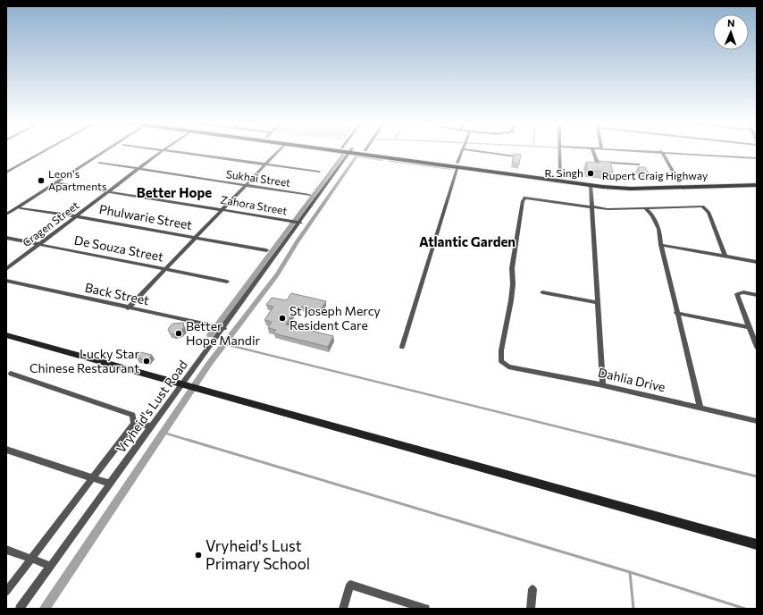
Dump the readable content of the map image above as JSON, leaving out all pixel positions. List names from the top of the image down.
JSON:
{
  "streets": {
    "main road": ["Rupert Craig Highway"],
    "street": [
      "Sukhai Street",
      "Zahora Street",
      "Phulwarie Street",
      "Cragen Street",
      "De Souza Street",
      "Back Street",
      "Dahlia Drive",
      "Vryheid's Lust Road"
    ]
  },
  "crossings": [
    ["Sukhai Street", "Cragen Street"],
    ["Zahora Street", "Cragen Street"],
    ["Zahora Street", "Vryheid's Lust Road"],
    ["Phulwarie Street", "Cragen Street"],
    ["Cragen Street", "De Souza Street"],
    ["Back Street", "Vryheid's Lust Road"]
  ],
  "districts": ["Better Hope", "Atlantic Garden"],
  "places": [
    "R. Singh",
    "Leon's Apartments",
    "St Joseph Mercy Resident Care",
    "Better Hope Mandir",
    "Lucky Star Chinese Restaurant",
    "Vryheid's Lust Primary School"
  ],
  "north": "top"
}
